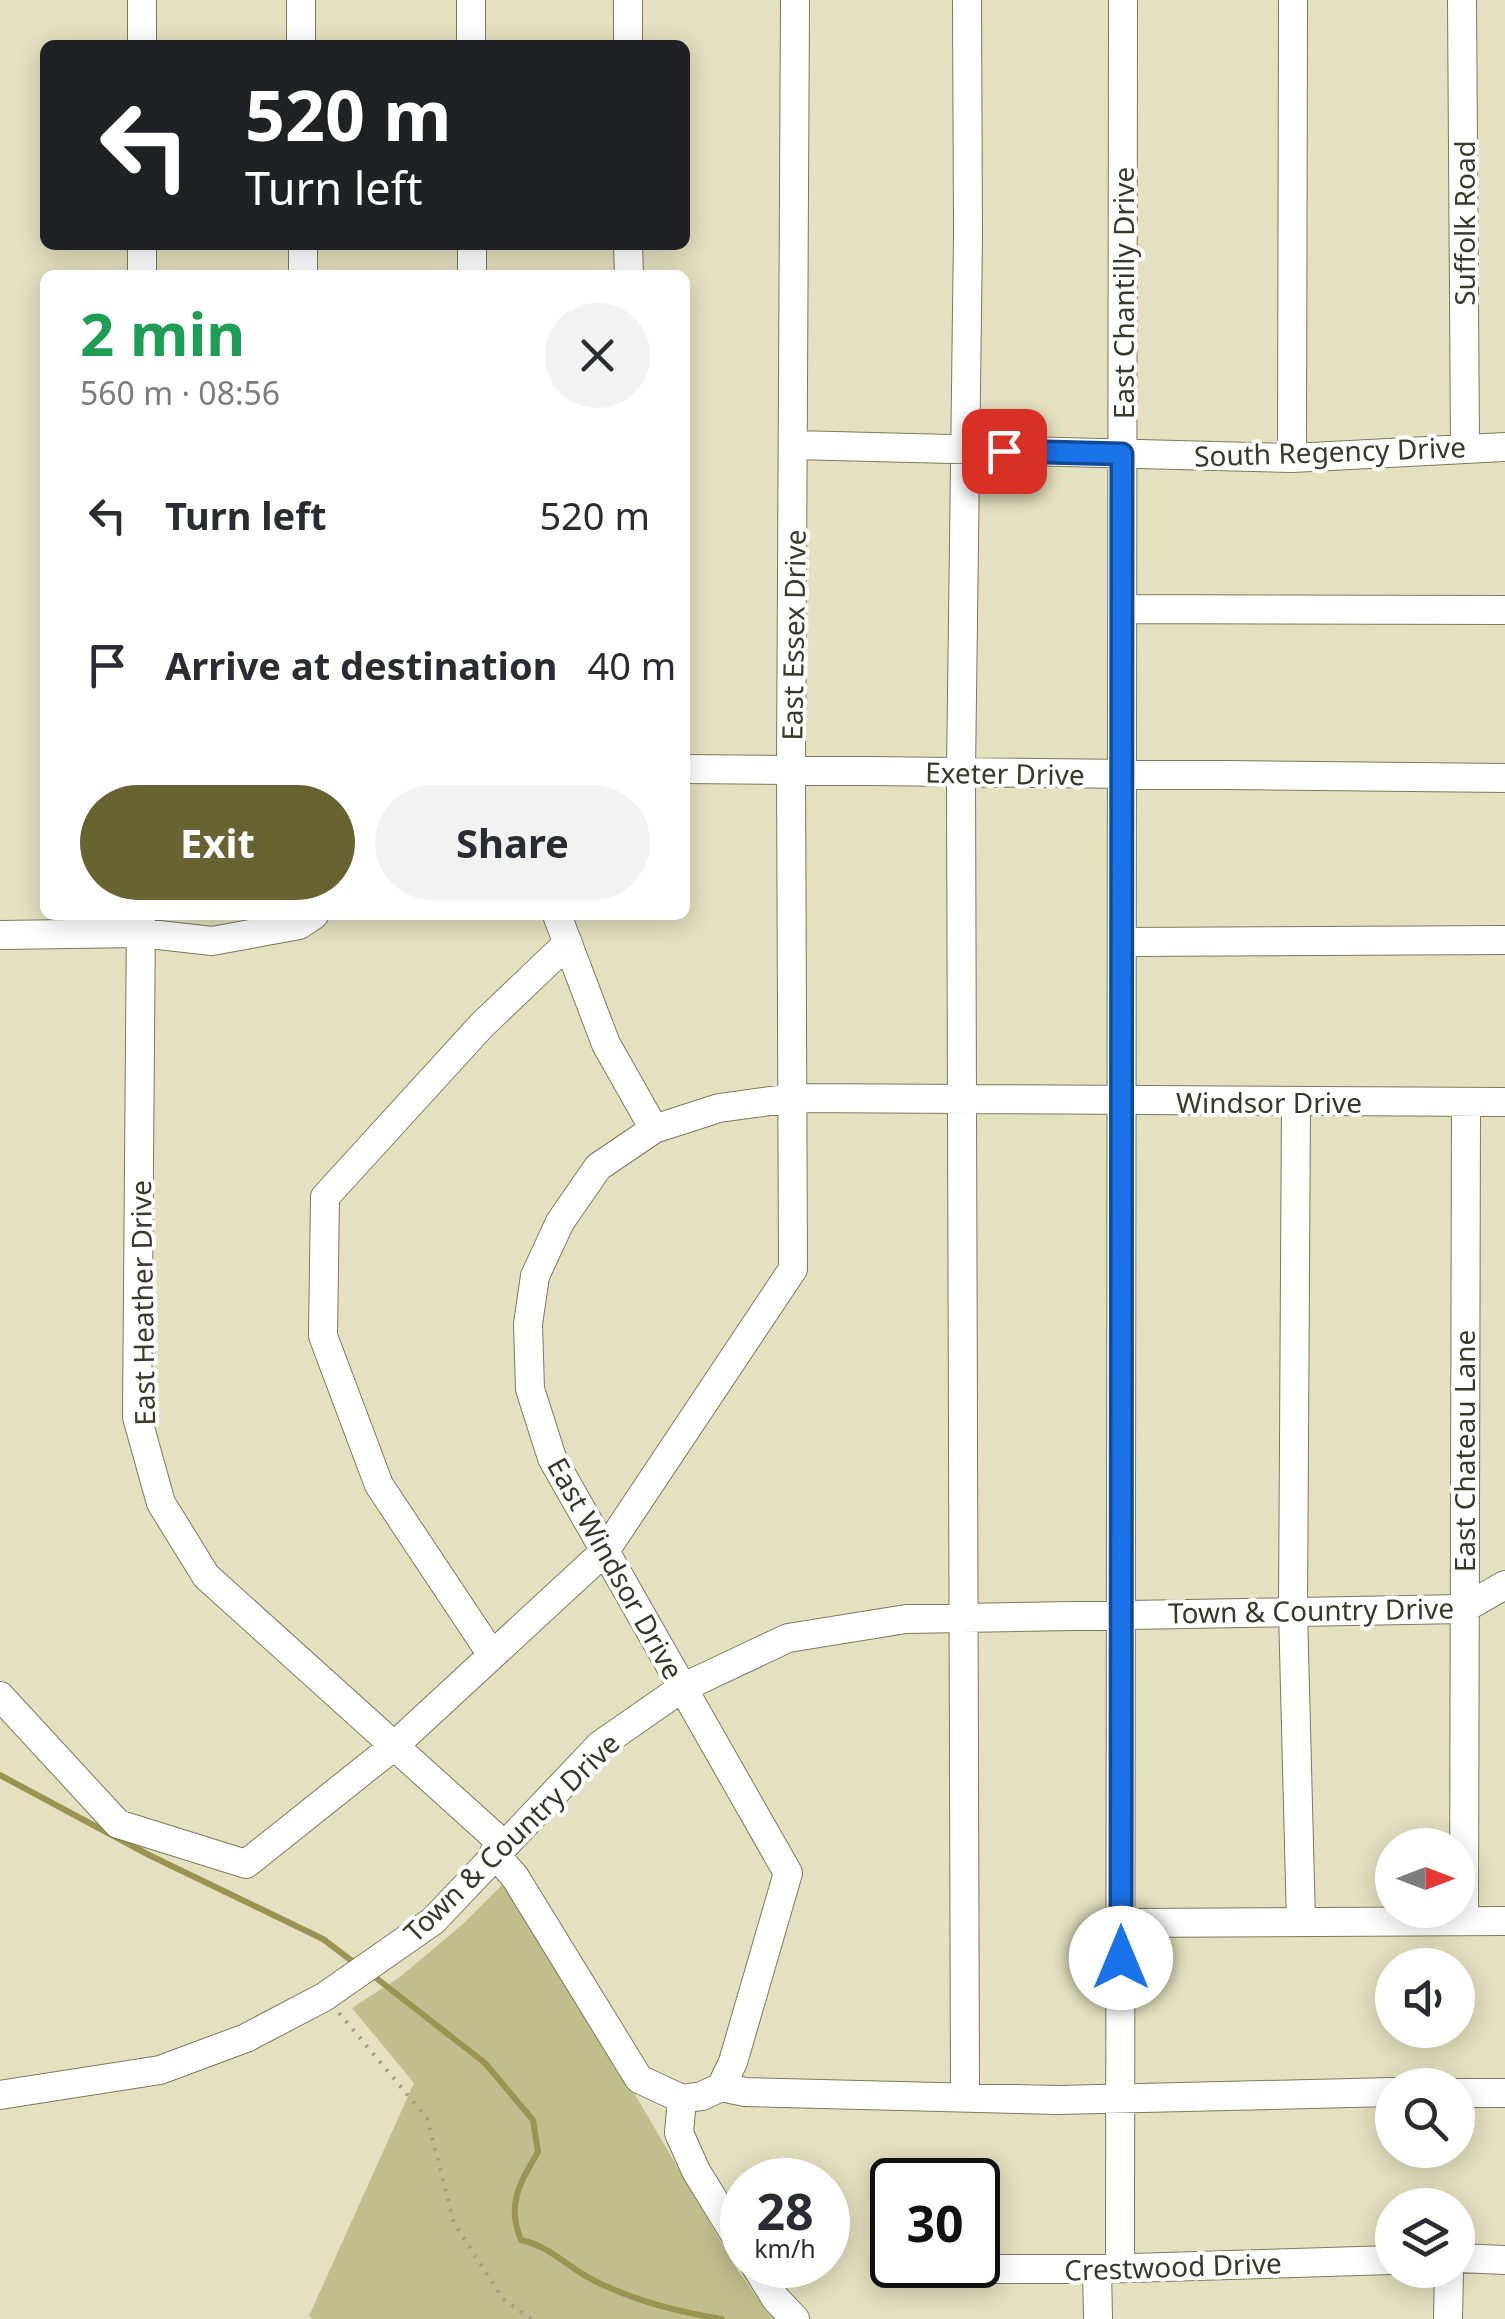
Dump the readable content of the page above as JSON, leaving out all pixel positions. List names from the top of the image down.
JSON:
{
  "streets": {
    "street": [
      "Suffolk Road",
      "East Chantilly Drive",
      "South Regency Drive",
      "East Essex Drive",
      "Exeter Drive",
      "Windsor Drive",
      "East Heather Drive",
      "East Chateau Lane",
      "East Windsor Drive",
      "Town & Country Drive",
      "Crestwood Drive"
    ]
  },
  "crossings": [
    ["Suffolk Road", "South Regency Drive"],
    ["East Chantilly Drive", "South Regency Drive"],
    ["East Chantilly Drive", "Exeter Drive"],
    ["East Chantilly Drive", "Windsor Drive"],
    ["East Chantilly Drive", "Town & Country Drive"],
    ["East Chantilly Drive", "Crestwood Drive"],
    ["South Regency Drive", "East Essex Drive"],
    ["East Essex Drive", "Exeter Drive"],
    ["East Essex Drive", "Windsor Drive"],
    ["East Essex Drive", "East Windsor Drive"],
    ["Windsor Drive", "East Chateau Lane"],
    ["Windsor Drive", "East Windsor Drive"],
    ["East Heather Drive", "Town & Country Drive"],
    ["East Chateau Lane", "Town & Country Drive"],
    ["East Windsor Drive", "Town & Country Drive"]
  ],
  "north": "right",
  "page": {
    "turn": ["520 m", "Turn left"],
    "heading": ["2 min", "560 m · 08:56"],
    "list": [
      {
        "name": "Turn left",
        "value": "520 m"
      },
      {
        "name": "Arrive at destination",
        "value": "40 m"
      }
    ],
    "buttons": ["Exit", "Share"],
    "speed": "28 km/h",
    "limit": "30"
  }
}
